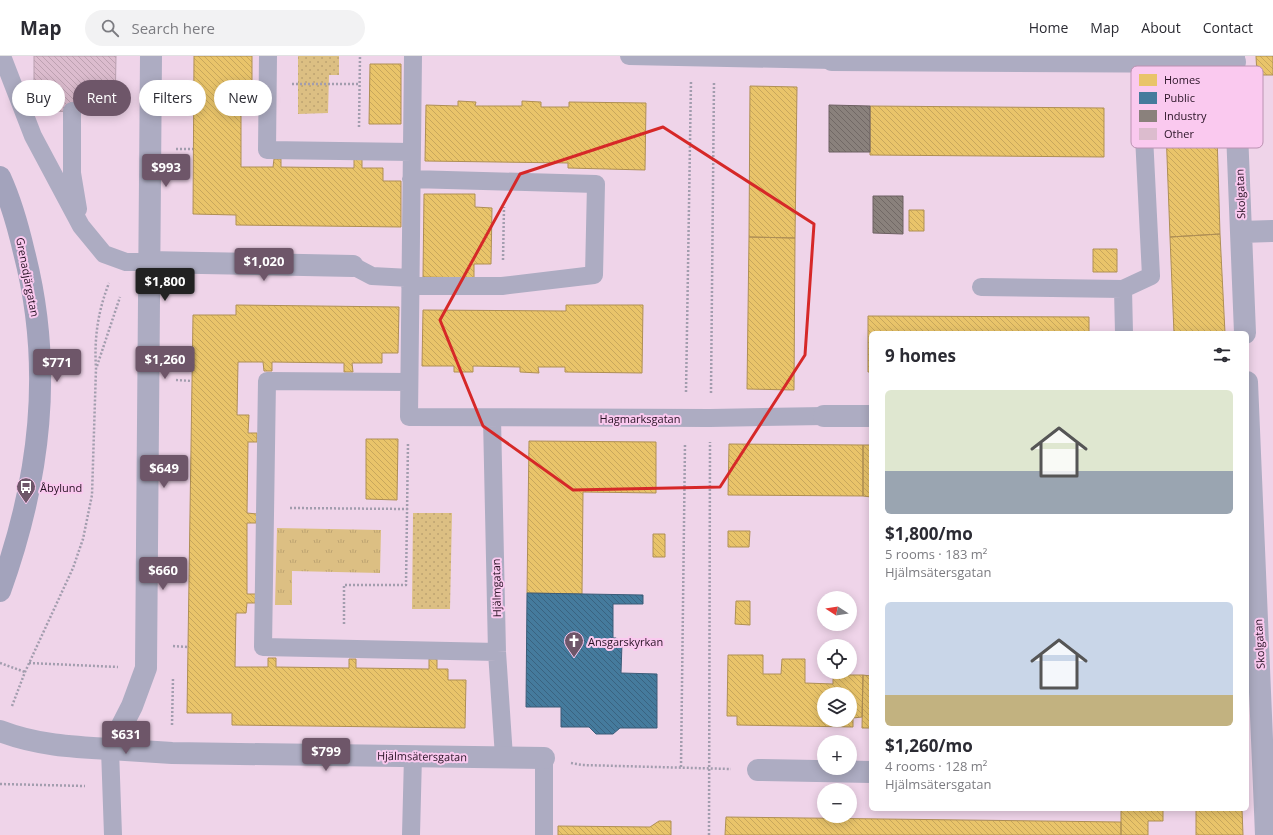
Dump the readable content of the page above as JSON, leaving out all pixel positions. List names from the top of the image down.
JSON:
{
  "streets": {
    "street": [
      "Skolgatan",
      "Grenadjärgatan",
      "Hagmarksgatan",
      "Hjälmsätersgatan"
    ],
    "lane": ["Hjälmgatan"]
  },
  "crossings": [
    ["Hagmarksgatan", "Hjälmgatan"],
    ["Hjälmgatan", "Hjälmsätersgatan"]
  ],
  "places": {
    "bus stop": ["Åbylund"],
    "church": ["Ansgarskyrkan"]
  },
  "legend": [
    "Homes",
    "Public",
    "Industry",
    "Other"
  ],
  "north": "left",
  "page": {
    "header": "Map",
    "search": "Search here",
    "nav": [
      "Home",
      "Map",
      "About",
      "Contact"
    ],
    "chip": [
      "Buy",
      "Rent",
      "Filters",
      "New"
    ],
    "price": [
      "$993",
      "$1,020",
      "$1,800",
      "$1,260",
      "$771",
      "$649",
      "$660",
      "$631",
      "$799"
    ],
    "heading": "9 homes",
    "list": [
      {
        "name": "$1,800/mo",
        "note": "5 rooms · 183 m² · Hjälmsätersgatan"
      },
      {
        "name": "$1,260/mo",
        "note": "4 rooms · 128 m² · Hjälmsätersgatan"
      }
    ],
    "map_buttons": ["+", "−"]
  }
}
